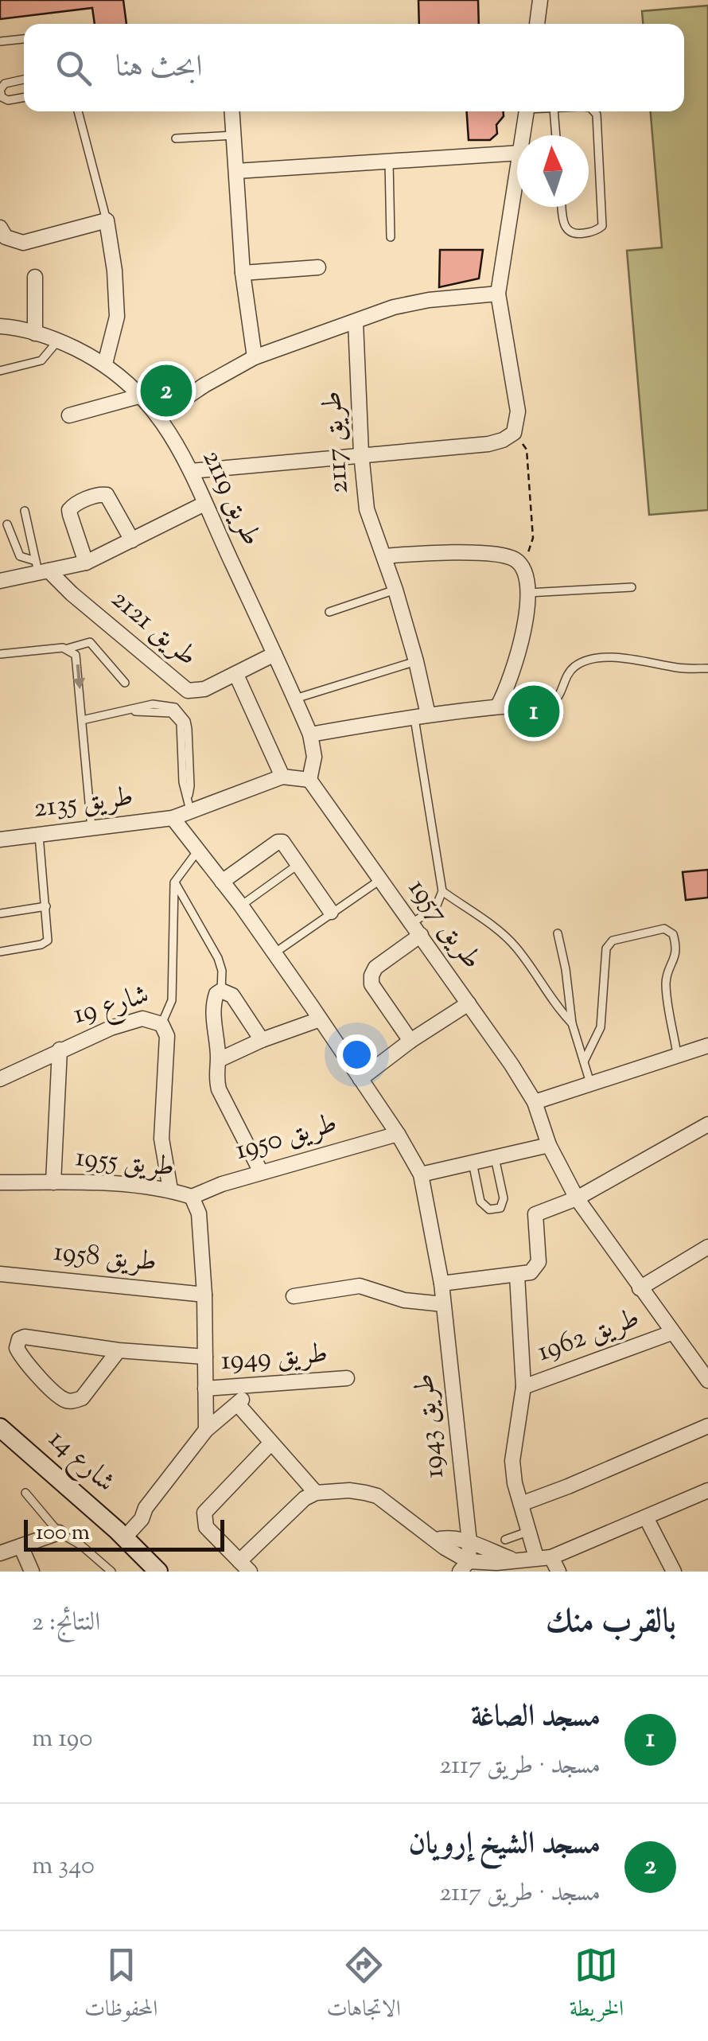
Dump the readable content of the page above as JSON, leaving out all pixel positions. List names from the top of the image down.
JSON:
{
  "streets": {
    "street": [
      "طريق 2117",
      "طريق 2119",
      "طريق 2121",
      "طريق 2135",
      "طريق 1957",
      "شارع 19",
      "طريق 1950",
      "طريق 1955",
      "طريق 1958",
      "طريق 1962",
      "طريق 1949",
      "طريق 1943",
      "شارع 14"
    ]
  },
  "crossings": [
    ["طريق 2119", "طريق 2121"],
    ["طريق 2119", "طريق 1957"],
    ["طريق 2135", "طريق 1943"],
    ["طريق 1957", "طريق 1962"],
    ["شارع 19", "طريق 1955"],
    ["طريق 1950", "طريق 1955"],
    ["طريق 1950", "طريق 1949"],
    ["طريق 1950", "طريق 1943"],
    ["طريق 1955", "طريق 1949"],
    ["طريق 1958", "طريق 1949"]
  ],
  "scale_bar": "100 m",
  "north": "top",
  "page": {
    "search": "ابحث هنا",
    "pins": ["2", "1"],
    "scale": "100 m",
    "heading": ["بالقرب منك", "النتائج: 2"],
    "list": [
      {
        "mark": "1",
        "name": "مسجد الصاغة",
        "note": "مسجد · طريق 2117",
        "value": "190 m"
      },
      {
        "mark": "2",
        "name": "مسجد الشيخ إرويان",
        "note": "مسجد · طريق 2117",
        "value": "340 m"
      }
    ],
    "nav": ["الخريطة", "الاتجاهات", "المحفوظات"]
  }
}
